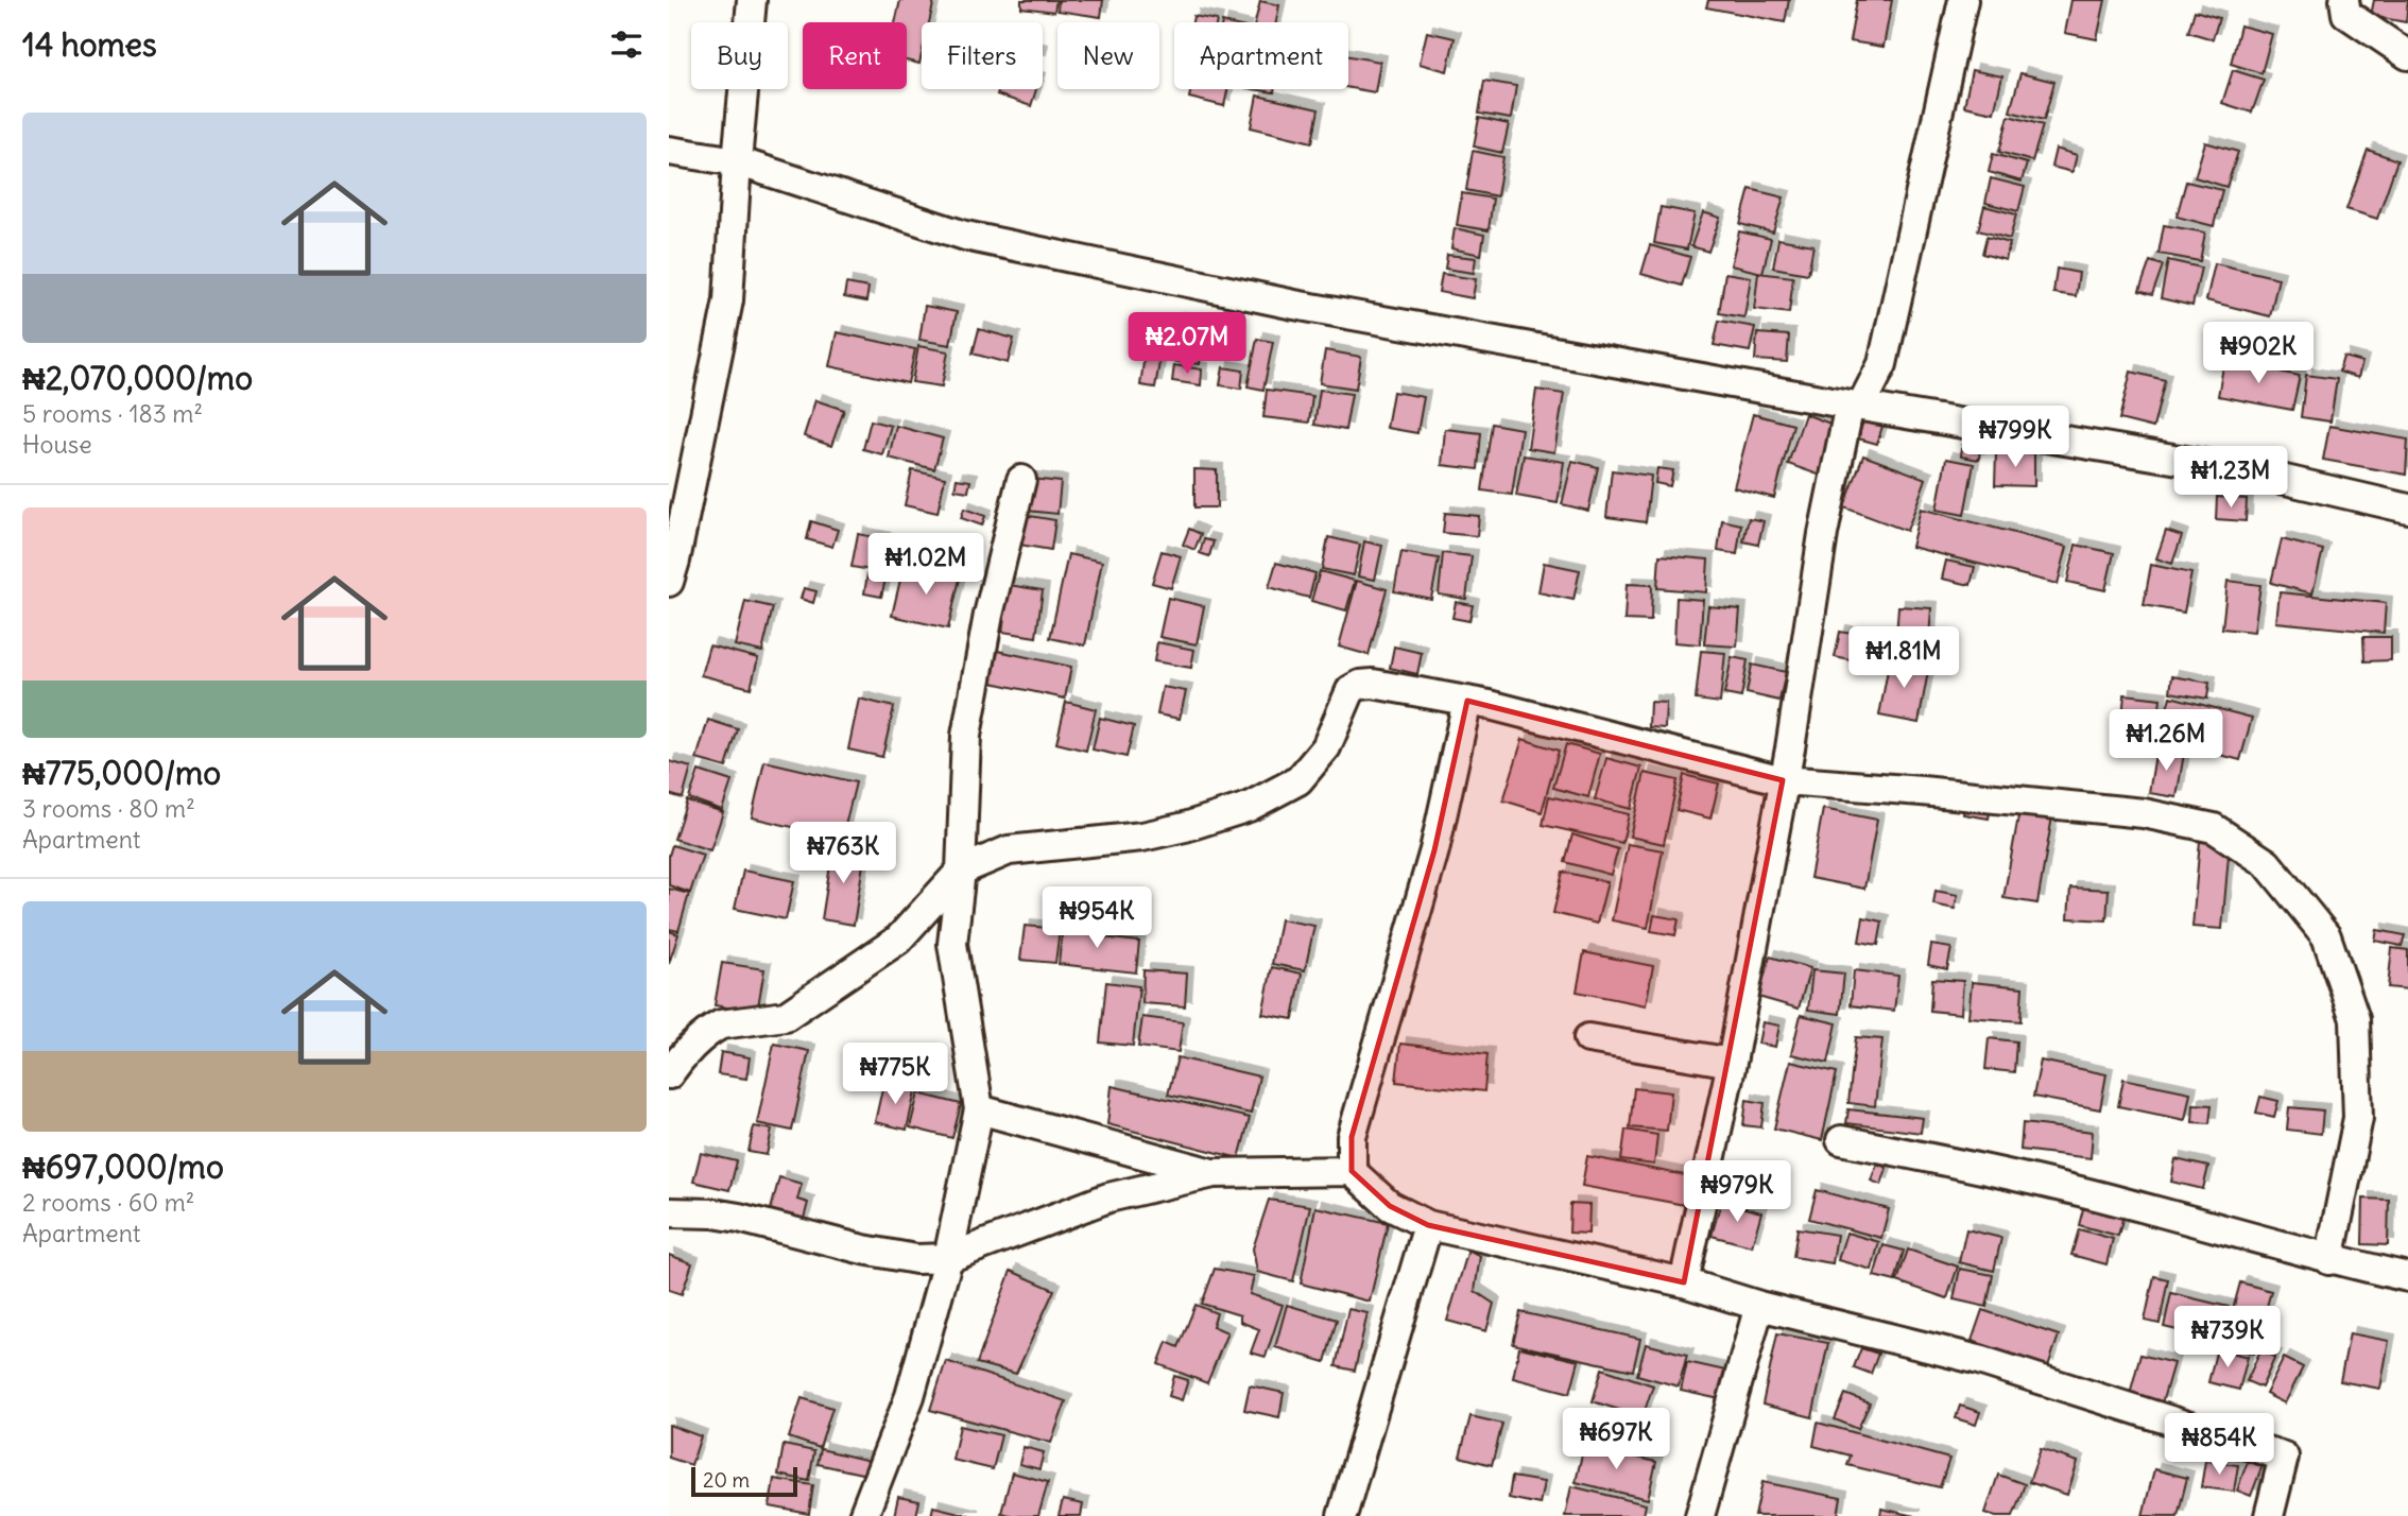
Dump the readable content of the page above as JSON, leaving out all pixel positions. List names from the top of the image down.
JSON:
{
  "scale_bar": "20 m",
  "page": {
    "heading": "14 homes",
    "chip": [
      "Buy",
      "Rent",
      "Filters",
      "New",
      "Apartment"
    ],
    "list": [
      {
        "name": "₦2,070,000/mo",
        "note": "5 rooms · 183 m² · House"
      },
      {
        "name": "₦775,000/mo",
        "note": "3 rooms · 80 m² · Apartment"
      },
      {
        "name": "₦697,000/mo",
        "note": "2 rooms · 60 m² · Apartment"
      }
    ],
    "price": [
      "₦2.07M",
      "₦902K",
      "₦799K",
      "₦1.23M",
      "₦1.02M",
      "₦1.81M",
      "₦1.26M",
      "₦763K",
      "₦954K",
      "₦775K",
      "₦979K",
      "₦739K",
      "₦697K",
      "₦854K"
    ],
    "scale": "20 m"
  }
}
